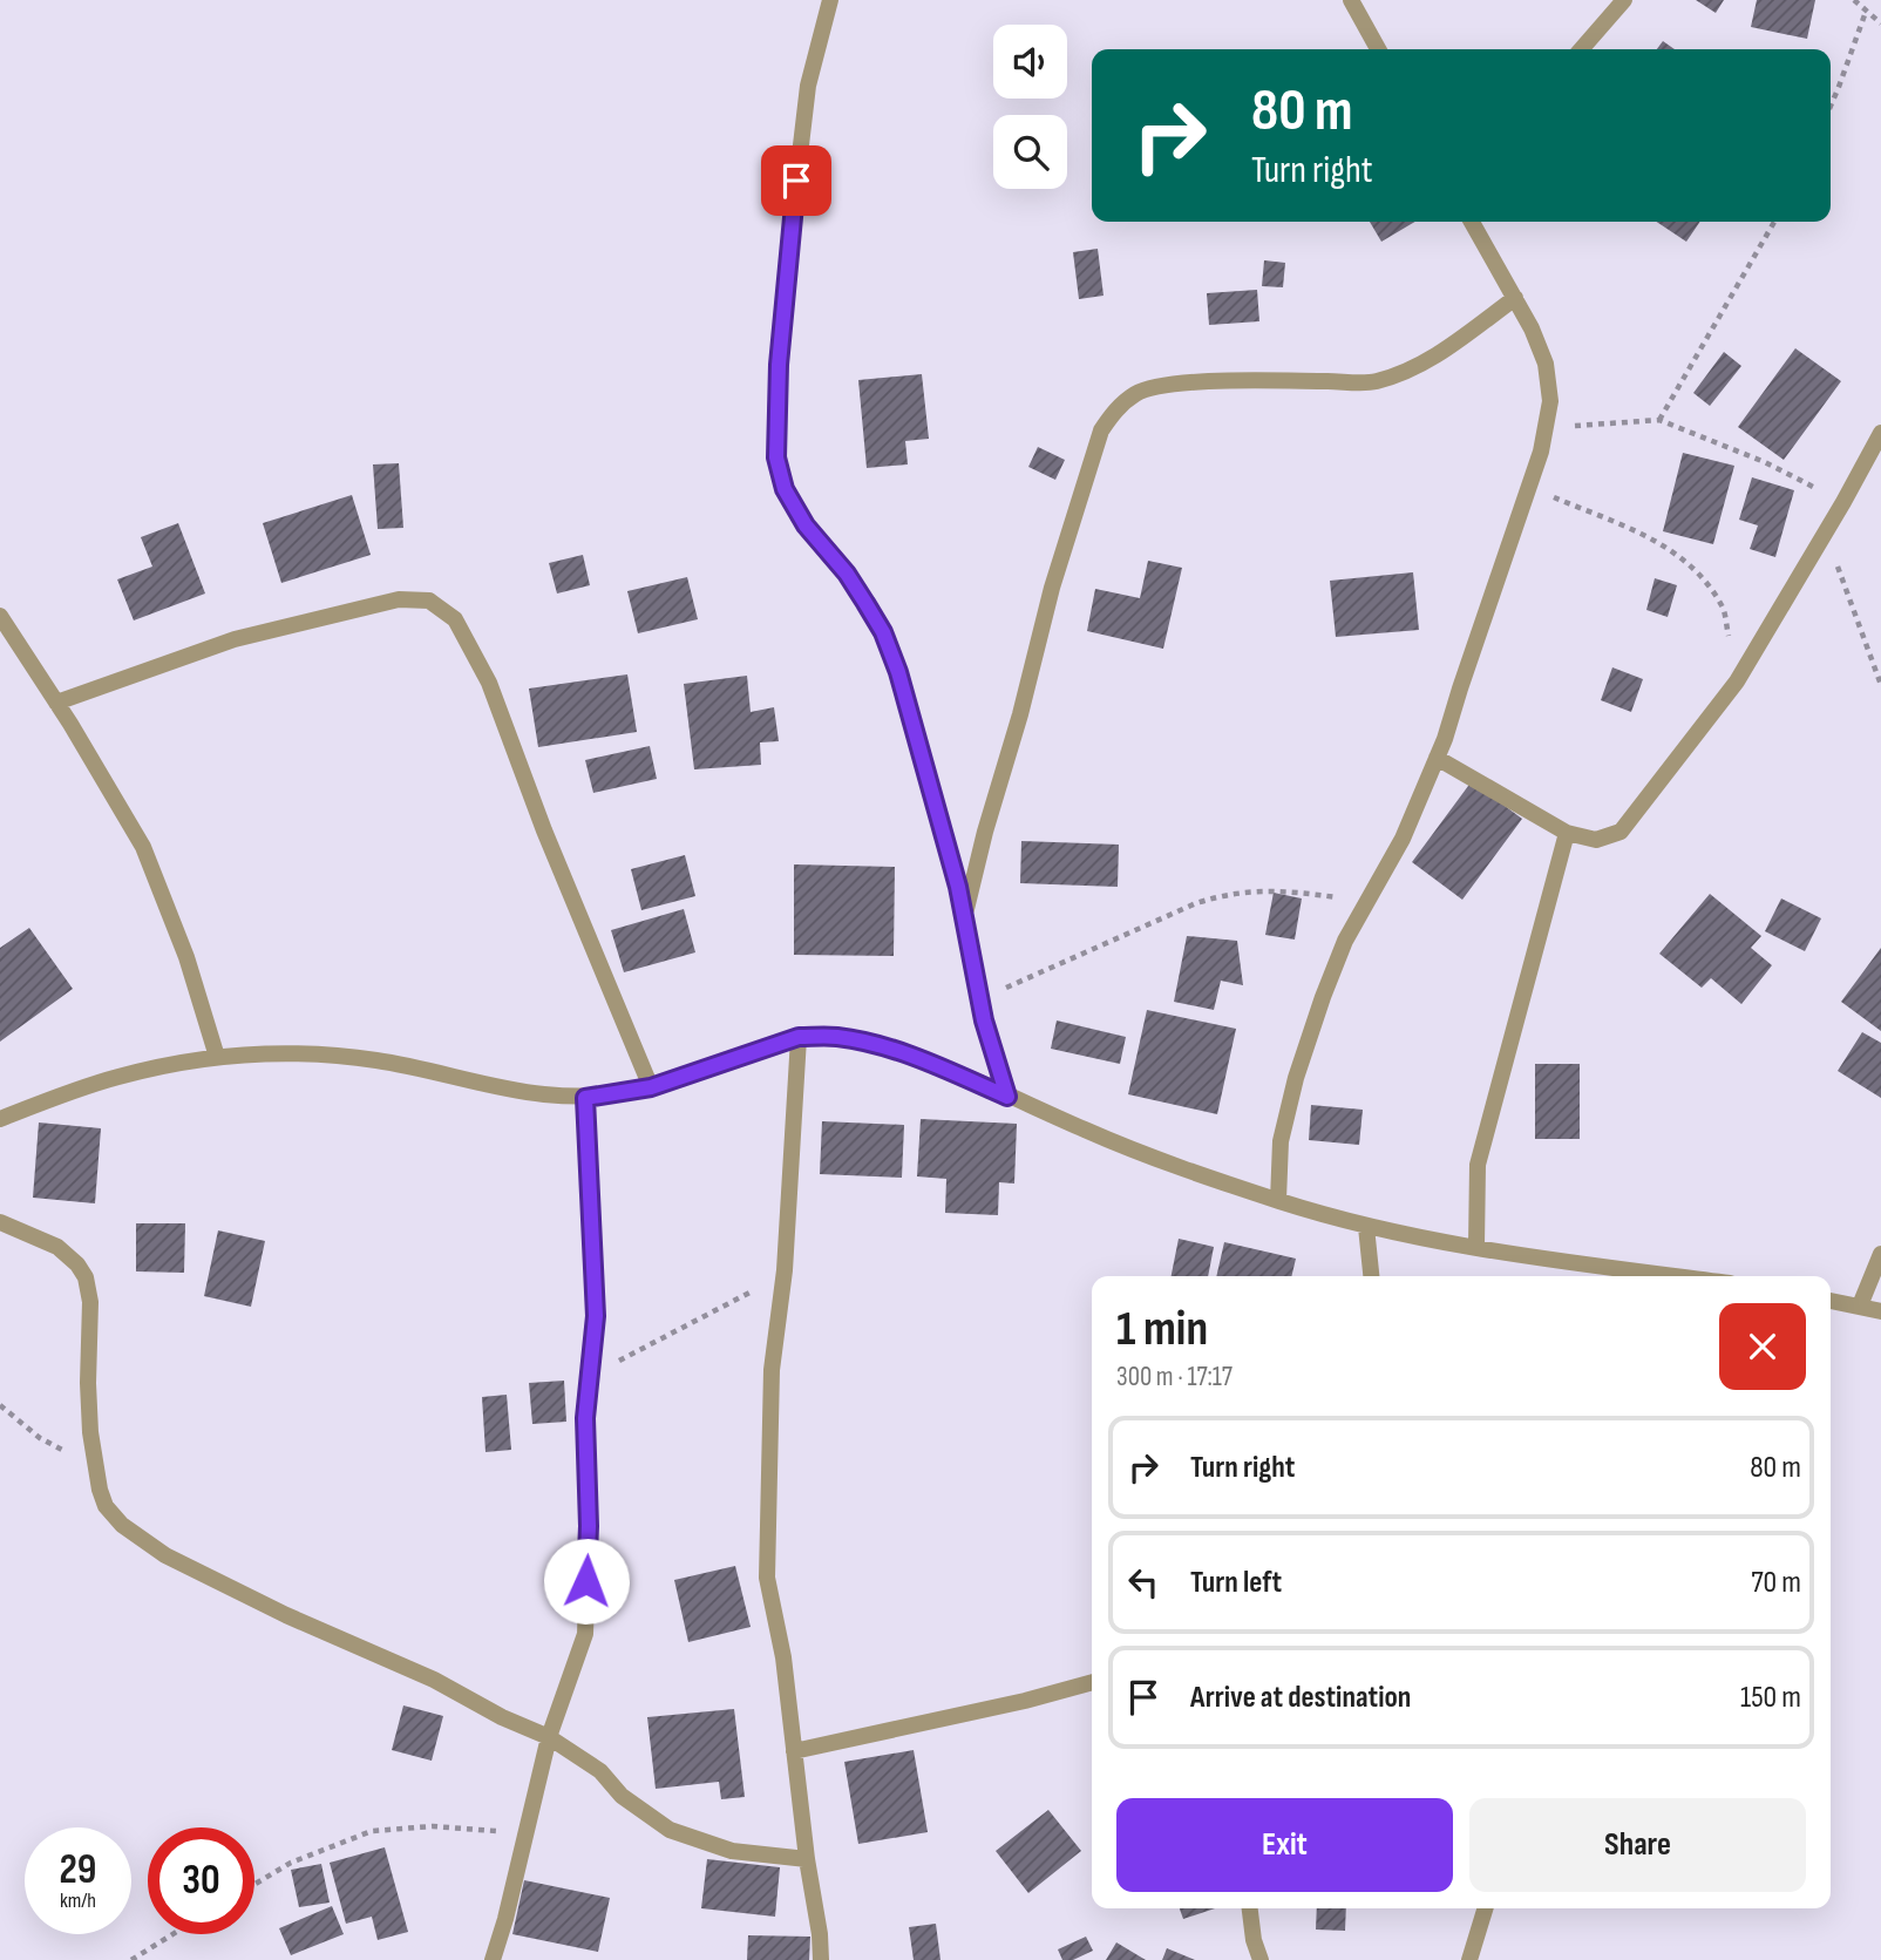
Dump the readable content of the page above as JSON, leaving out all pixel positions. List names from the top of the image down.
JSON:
{
  "page": {
    "turn": ["80 m", "Turn right"],
    "heading": ["1 min", "300 m · 17:17"],
    "list": [
      {
        "name": "Turn right",
        "value": "80 m"
      },
      {
        "name": "Turn left",
        "value": "70 m"
      },
      {
        "name": "Arrive at destination",
        "value": "150 m"
      }
    ],
    "buttons": ["Exit", "Share"],
    "speed": "29 km/h",
    "limit": "30"
  }
}
